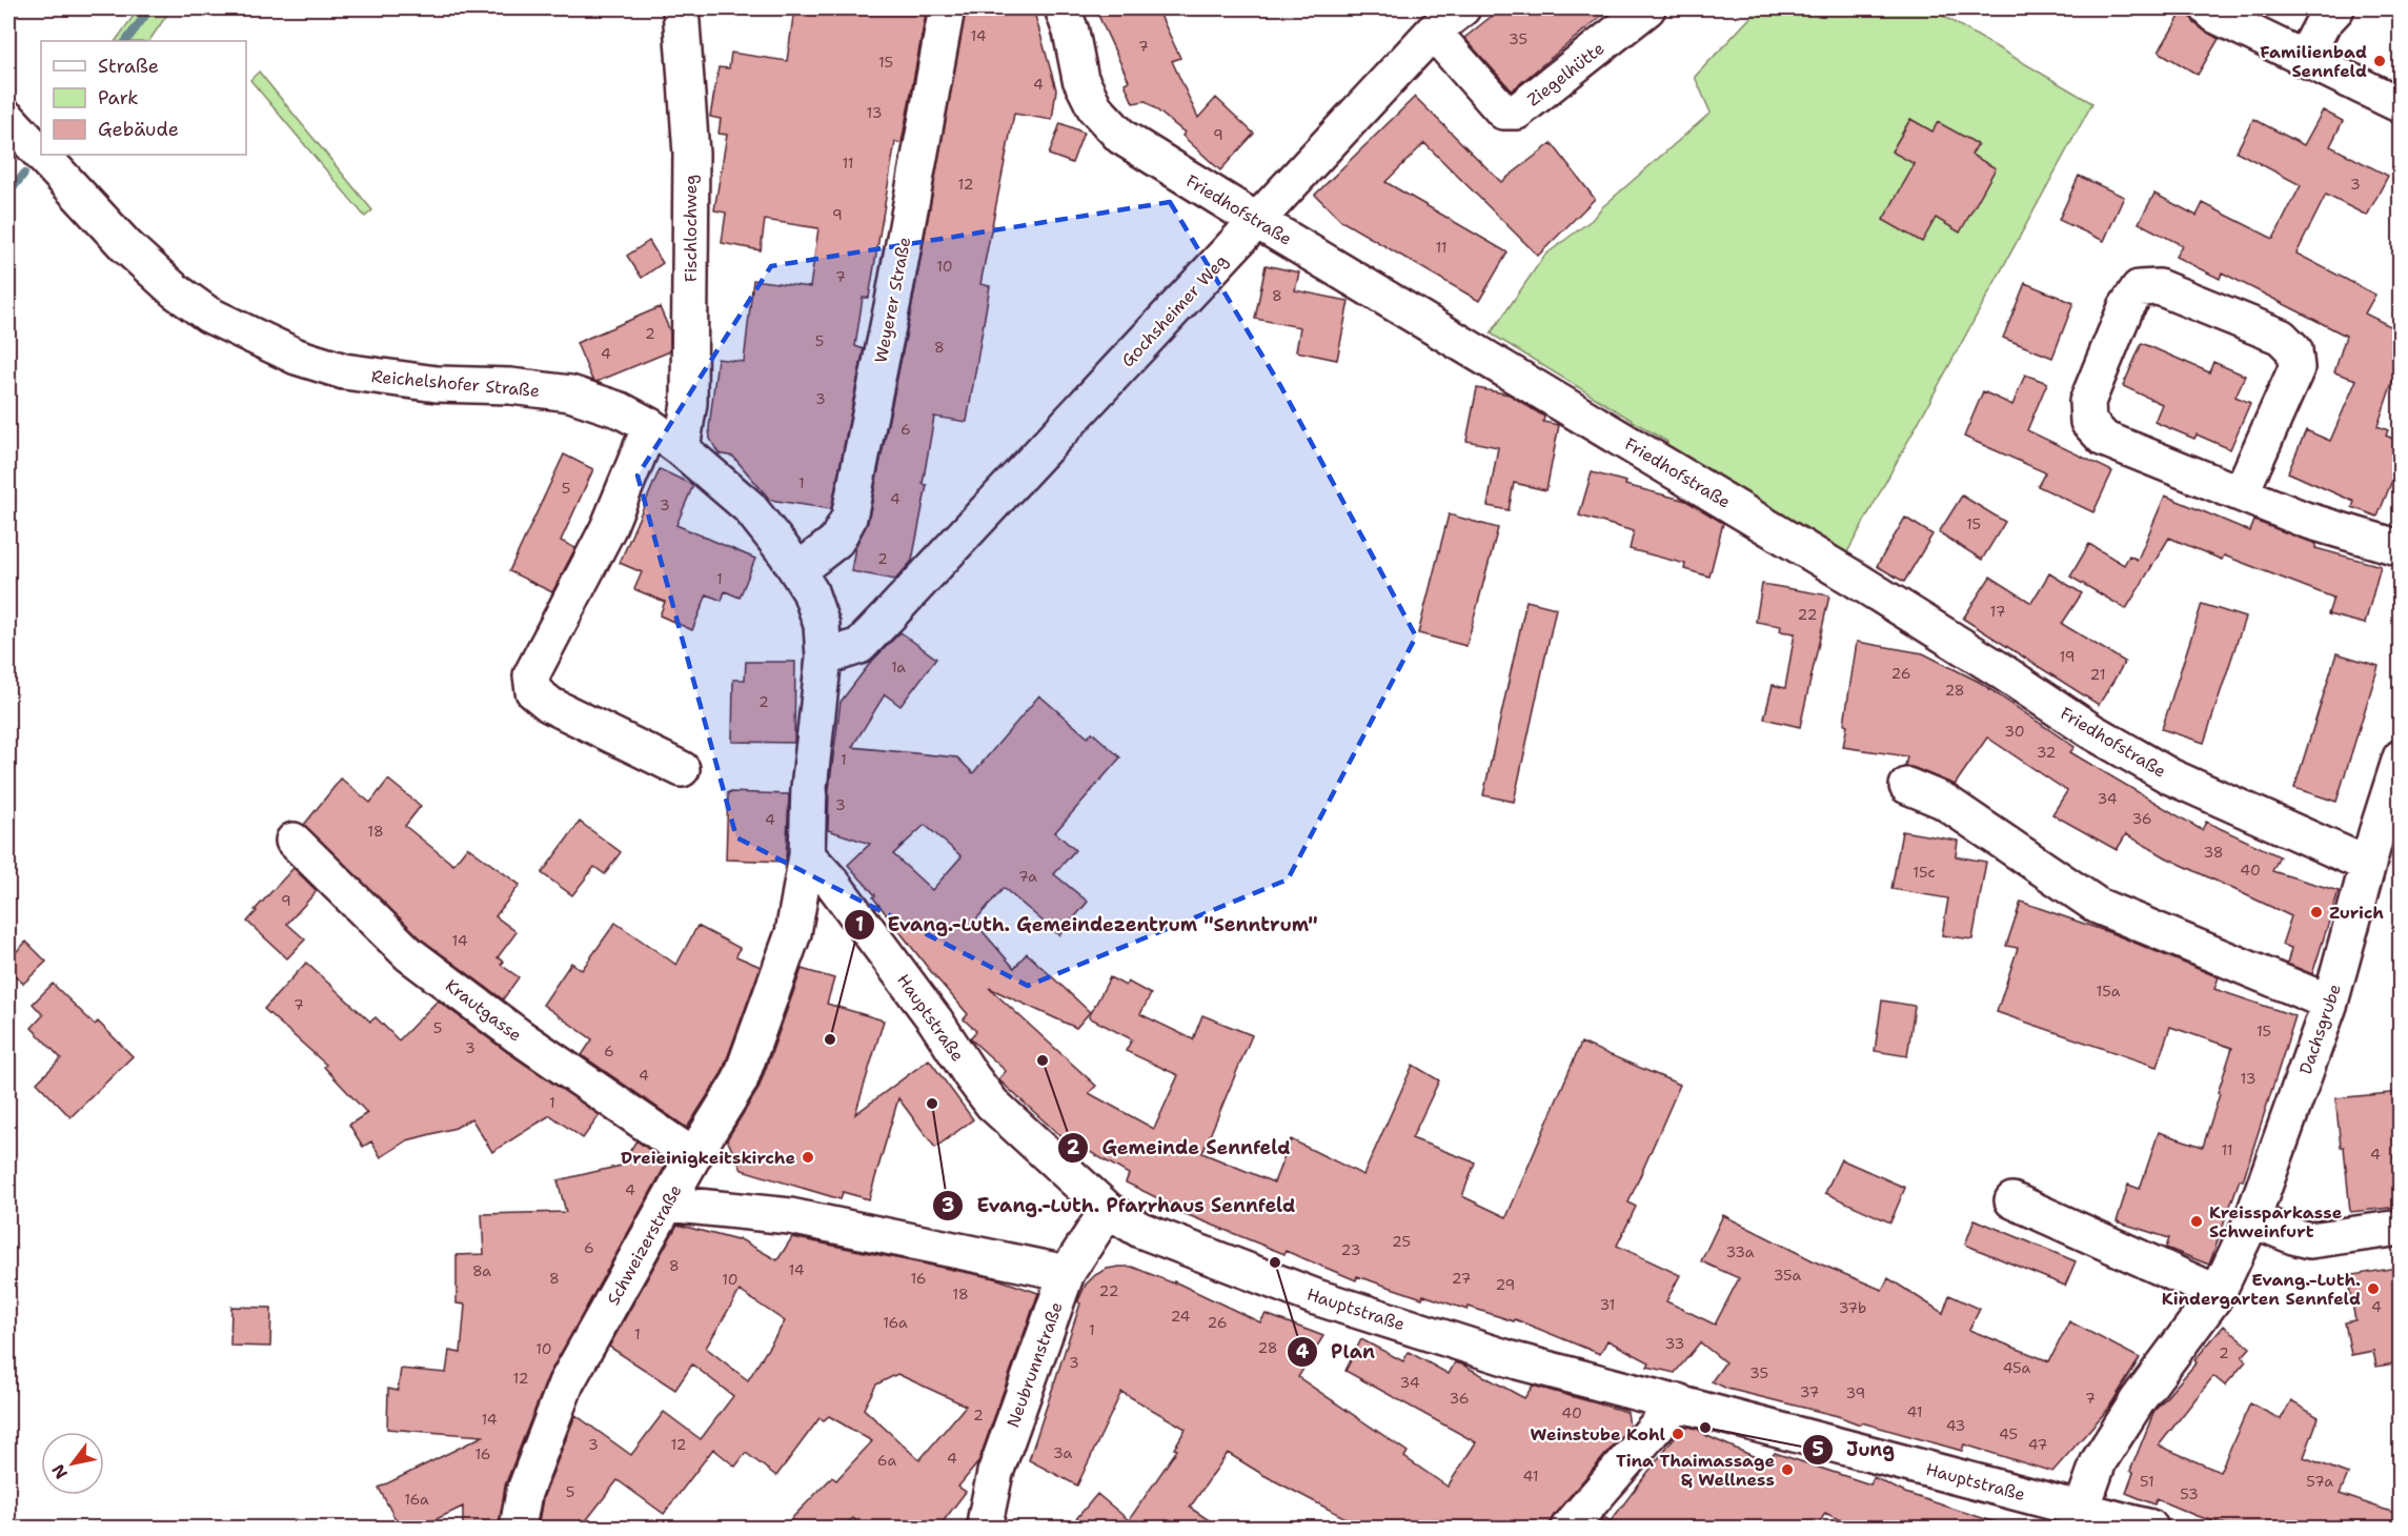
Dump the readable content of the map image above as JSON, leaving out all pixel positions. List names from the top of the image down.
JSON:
{
  "streets": {
    "street": [
      "Ziegelhütte",
      "Friedhofstraße",
      "Fischlochweg",
      "Weyerer Straße",
      "Gochsheimer Weg",
      "Reichelshofer Straße",
      "Krautgasse",
      "Hauptstraße",
      "Dachsgrube",
      "Schweizerstraße",
      "Neubrunnstraße"
    ]
  },
  "crossings": [
    ["Ziegelhütte", "Gochsheimer Weg"],
    ["Friedhofstraße", "Gochsheimer Weg"],
    ["Friedhofstraße", "Dachsgrube"],
    ["Fischlochweg", "Reichelshofer Straße"],
    ["Weyerer Straße", "Reichelshofer Straße"],
    ["Gochsheimer Weg", "Reichelshofer Straße"],
    ["Krautgasse", "Schweizerstraße"],
    ["Hauptstraße", "Dachsgrube"],
    ["Hauptstraße", "Schweizerstraße"],
    ["Hauptstraße", "Neubrunnstraße"]
  ],
  "places": [
    "Familienbad Sennfeld",
    "Zurich",
    "Evang.-Luth. Gemeindezentrum \"Senntrum\"",
    "Gemeinde Sennfeld",
    "Evang.-Luth. Pfarrhaus Sennfeld",
    "Dreieinigkeitskirche",
    "Kreissparkasse Schweinfurt",
    "Plan",
    "Evang.-Luth. Kindergarten Sennfeld",
    "Jung",
    "Weinstube Kohl",
    "Tina Thaimassage & Wellness"
  ],
  "house_numbers": [
    "14",
    "35",
    "7",
    "15",
    "4",
    "13",
    "9",
    "11",
    "12",
    "3",
    "9",
    "11",
    "10",
    "7",
    "8",
    "2",
    "5",
    "8",
    "4",
    "3",
    "6",
    "1",
    "5",
    "4",
    "3",
    "15",
    "2",
    "1",
    "17",
    "22",
    "19",
    "1a",
    "26",
    "21",
    "28",
    "2",
    "30",
    "32",
    "1",
    "34",
    "3",
    "36",
    "4",
    "18",
    "38",
    "40",
    "15c",
    "7a",
    "9",
    "14",
    "15a",
    "7",
    "5",
    "15",
    "3",
    "6",
    "4",
    "13",
    "1",
    "11",
    "4",
    "4",
    "25",
    "6",
    "23",
    "33a",
    "8",
    "14",
    "8a",
    "35a",
    "8",
    "16",
    "27",
    "10",
    "29",
    "22",
    "18",
    "31",
    "4",
    "37b",
    "24",
    "16a",
    "26",
    "1",
    "1",
    "33",
    "28",
    "10",
    "2",
    "3",
    "45a",
    "35",
    "12",
    "34",
    "37",
    "39",
    "36",
    "7",
    "41",
    "40",
    "2",
    "14",
    "43",
    "45",
    "3",
    "12",
    "47",
    "3a",
    "16",
    "4",
    "6a",
    "41",
    "51",
    "57a",
    "5",
    "53",
    "16a"
  ],
  "legend": ["Straße", "Park", "Gebäude"],
  "north": "bottom left"
}
